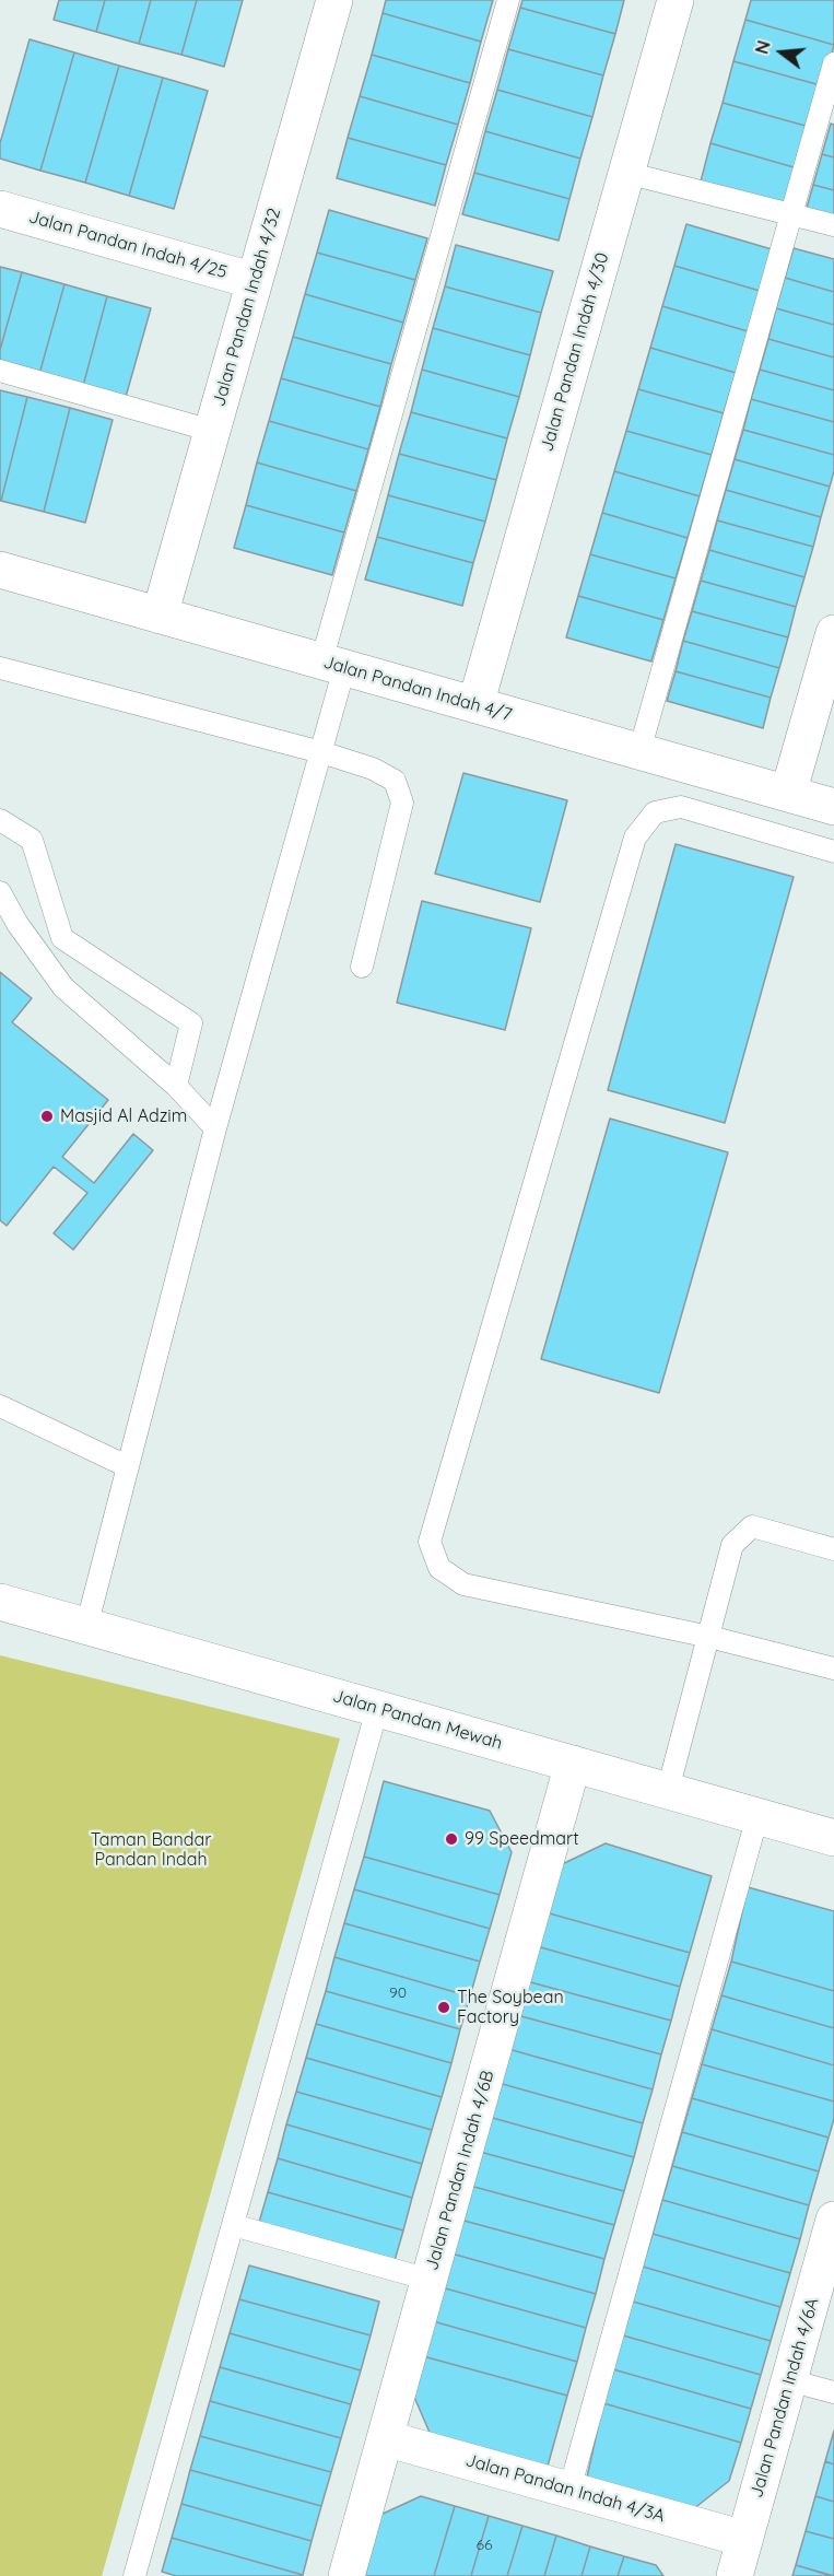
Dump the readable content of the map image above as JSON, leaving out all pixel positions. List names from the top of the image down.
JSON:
{
  "streets": {
    "street": [
      "Jalan Pandan Indah 4/25",
      "Jalan Pandan Indah 4/32",
      "Jalan Pandan Indah 4/30",
      "Jalan Pandan Indah 4/7",
      "Jalan Pandan Mewah",
      "Jalan Pandan Indah 4/6B",
      "Jalan Pandan Indah 4/6A",
      "Jalan Pandan Indah 4/3A"
    ]
  },
  "crossings": [
    ["Jalan Pandan Indah 4/25", "Jalan Pandan Indah 4/32"],
    ["Jalan Pandan Indah 4/32", "Jalan Pandan Indah 4/7"],
    ["Jalan Pandan Indah 4/30", "Jalan Pandan Indah 4/7"],
    ["Jalan Pandan Mewah", "Jalan Pandan Indah 4/6B"],
    ["Jalan Pandan Indah 4/6B", "Jalan Pandan Indah 4/3A"],
    ["Jalan Pandan Indah 4/6A", "Jalan Pandan Indah 4/3A"]
  ],
  "parks": ["Taman Bandar Pandan Indah"],
  "places": ["Masjid Al Adzim", "99 Speedmart", "The Soybean Factory"],
  "house_numbers": ["90", "66"],
  "north": "left"
}
